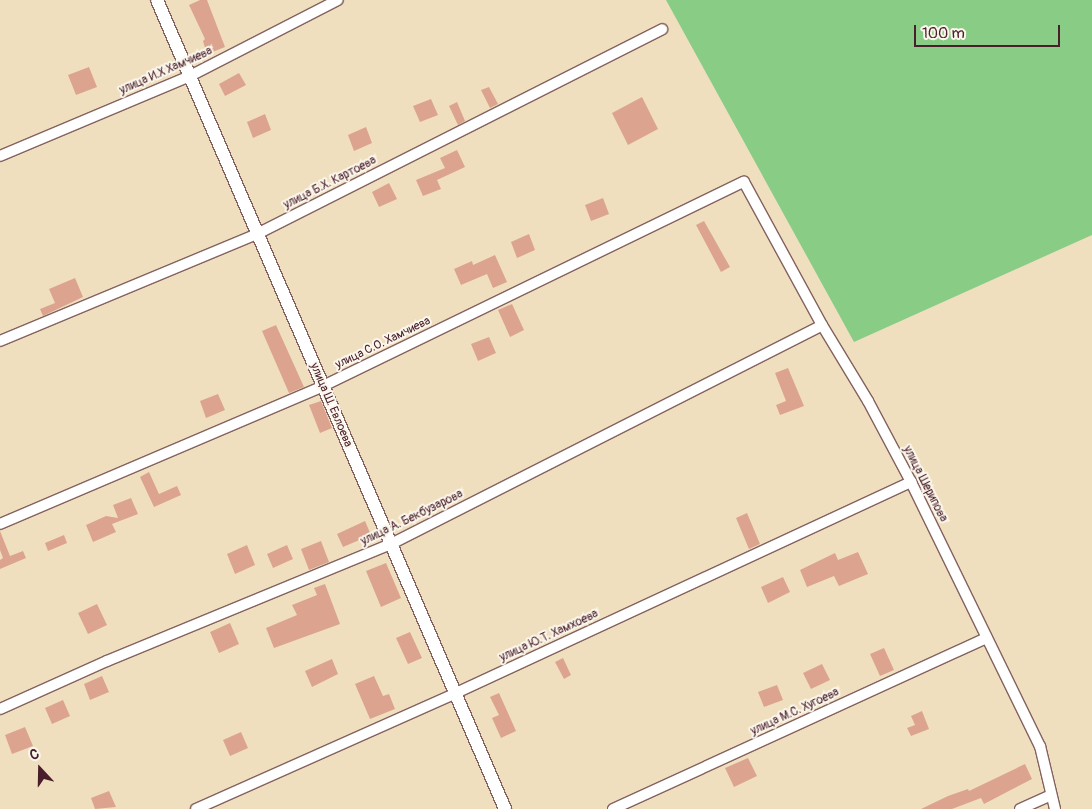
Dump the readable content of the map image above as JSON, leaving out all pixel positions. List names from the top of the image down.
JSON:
{
  "streets": {
    "street": [
      "улица И.Х Хамчиева",
      "улица Б.Х. Картоева",
      "улица С.О. Хамчиева",
      "улица Ш. Евлоева",
      "улица Шерипова",
      "улица А. Бекбузарова",
      "улица Ю.Т. Хамхоева",
      "улица М.С. Хугоева"
    ]
  },
  "crossings": [
    ["улица И.Х Хамчиева", "улица Ш. Евлоева"],
    ["улица Б.Х. Картоева", "улица Ш. Евлоева"],
    ["улица С.О. Хамчиева", "улица Ш. Евлоева"],
    ["улица С.О. Хамчиева", "улица Шерипова"],
    ["улица Ш. Евлоева", "улица А. Бекбузарова"],
    ["улица Ш. Евлоева", "улица Ю.Т. Хамхоева"],
    ["улица Шерипова", "улица А. Бекбузарова"],
    ["улица Шерипова", "улица Ю.Т. Хамхоева"],
    ["улица Шерипова", "улица М.С. Хугоева"]
  ],
  "scale_bar": "100 m",
  "north": "top"
}
